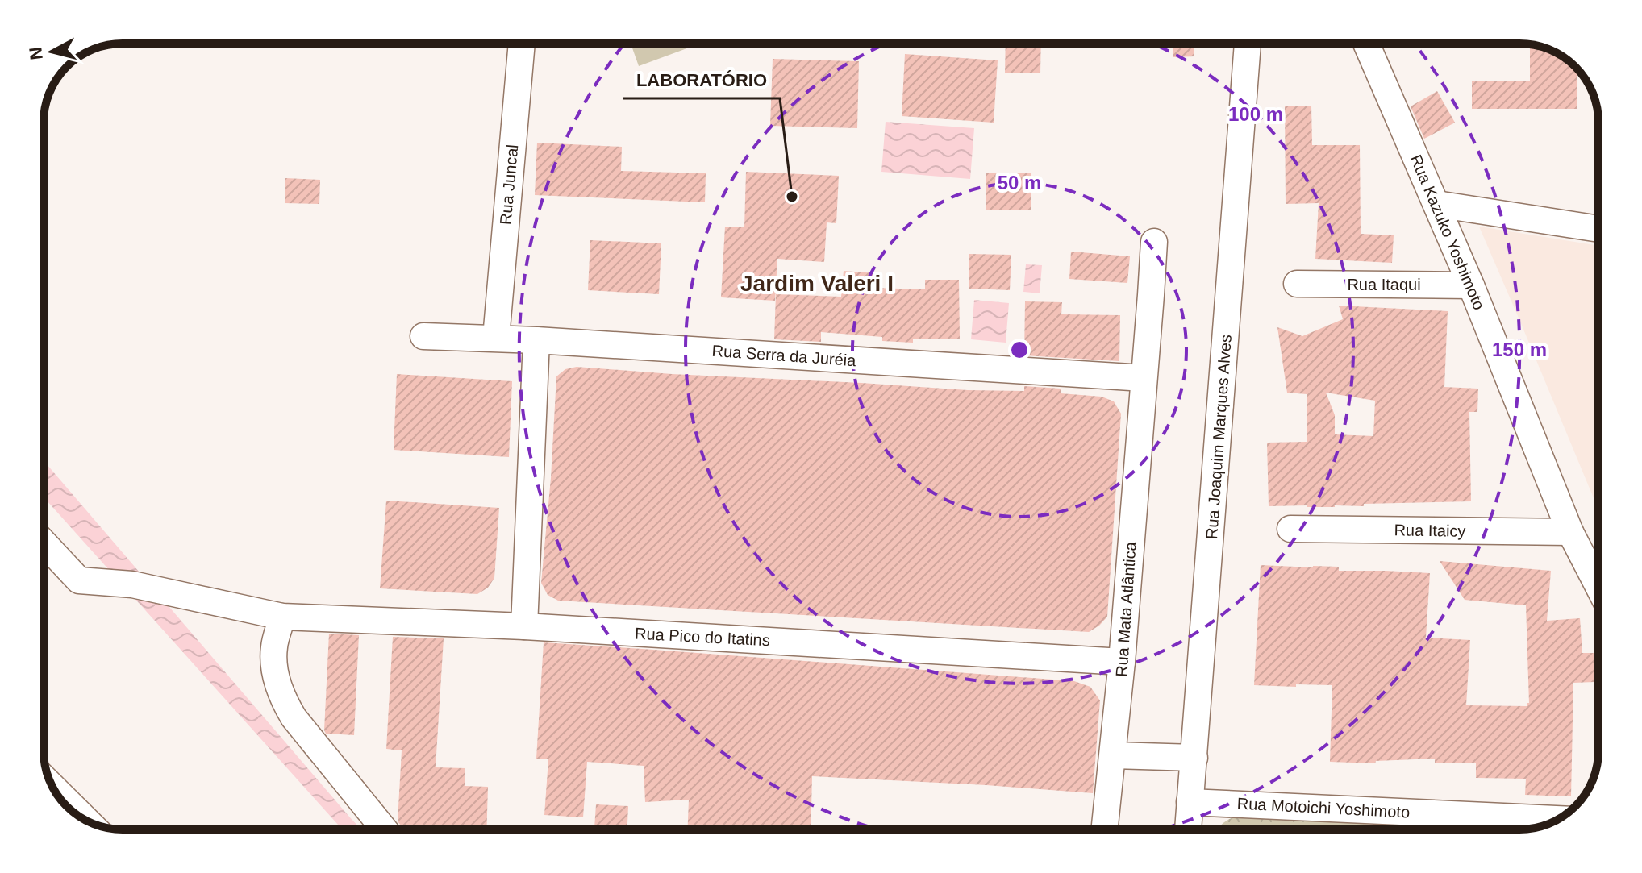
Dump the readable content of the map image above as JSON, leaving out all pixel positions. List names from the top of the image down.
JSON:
{
  "streets": {
    "street": [
      "Rua Juncal",
      "Rua Kazuko Yoshimoto",
      "Rua Itaqui",
      "Rua Serra da Juréia",
      "Rua Joaquim Marques Alves",
      "Rua Itaicy",
      "Rua Mata Atlântica",
      "Rua Pico do Itatins",
      "Rua Motoichi Yoshimoto"
    ]
  },
  "crossings": [
    ["Rua Juncal", "Rua Serra da Juréia"],
    ["Rua Kazuko Yoshimoto", "Rua Itaqui"],
    ["Rua Kazuko Yoshimoto", "Rua Itaicy"],
    ["Rua Serra da Juréia", "Rua Mata Atlântica"],
    ["Rua Joaquim Marques Alves", "Rua Motoichi Yoshimoto"],
    ["Rua Mata Atlântica", "Rua Pico do Itatins"]
  ],
  "districts": ["Jardim Valeri I"],
  "places": ["LABORATÓRIO"],
  "north": "left",
  "rings": ["100 m", "50 m", "150 m"]
}
